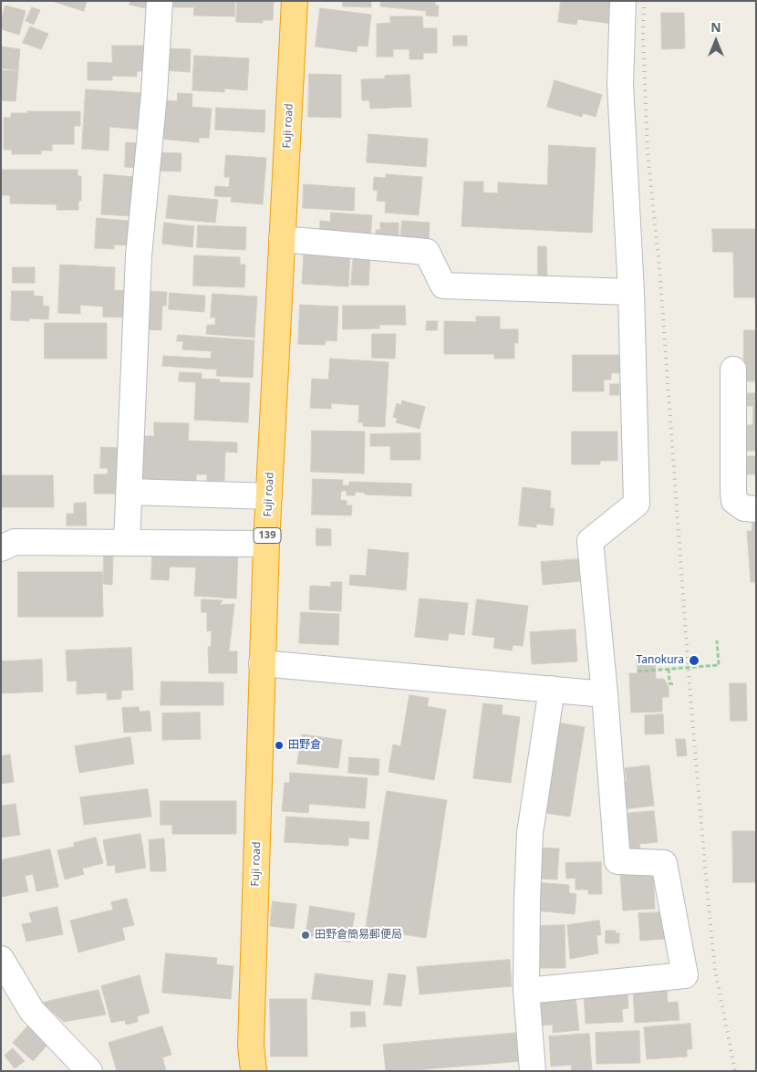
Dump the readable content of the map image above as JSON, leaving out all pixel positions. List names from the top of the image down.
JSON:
{
  "streets": {
    "highway": ["Fuji road", "139"]
  },
  "places": ["Tanokura", "田野倉", "田野倉簡易郵便局"],
  "north": "top"
}
